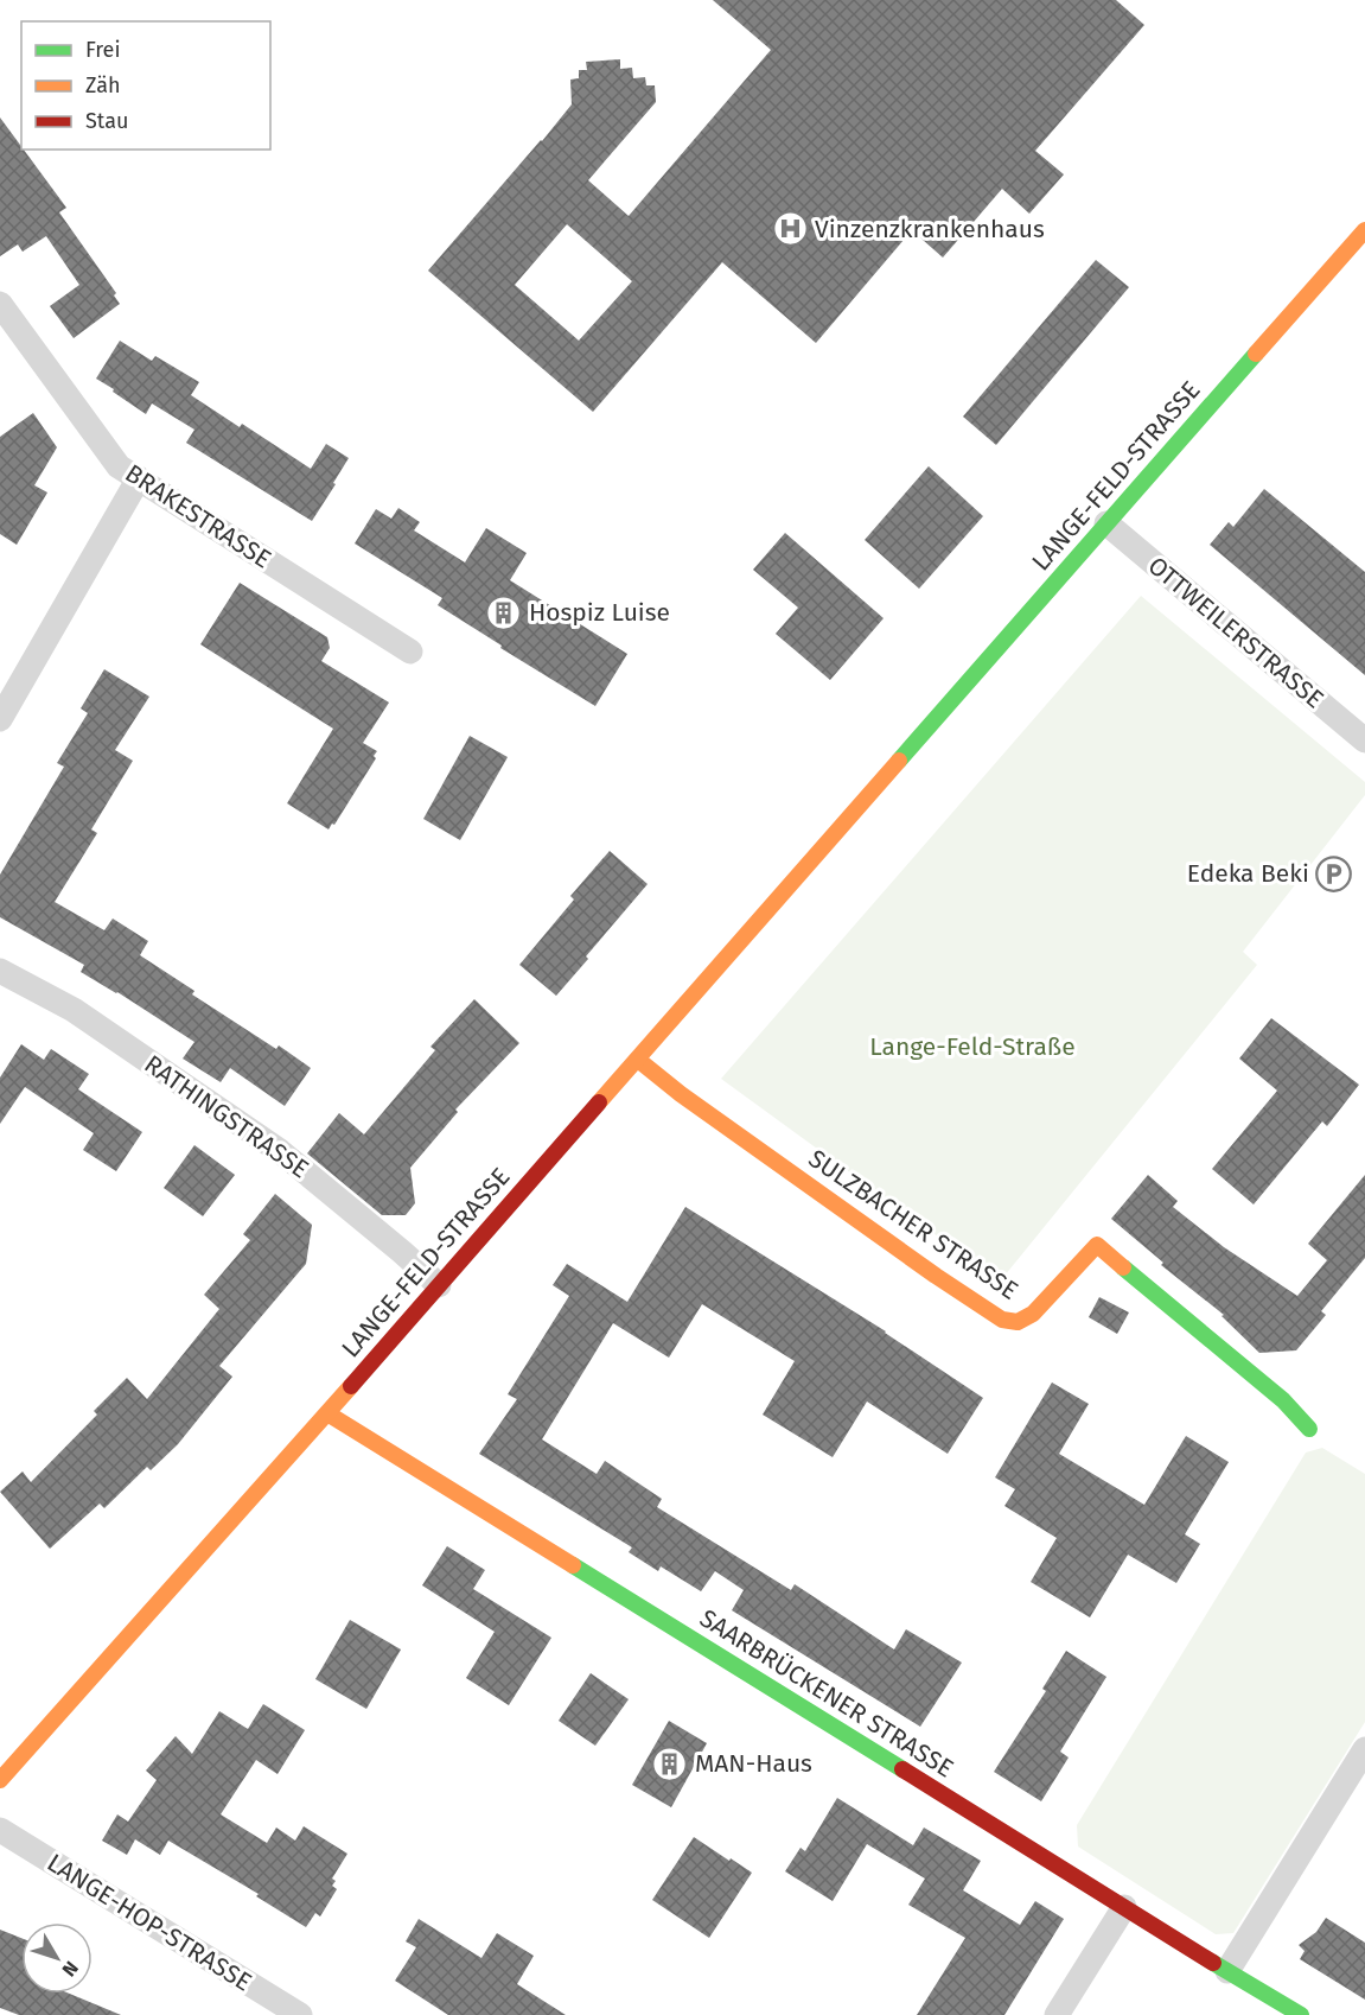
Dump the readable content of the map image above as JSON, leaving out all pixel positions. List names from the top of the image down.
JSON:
{
  "streets": {
    "street": [
      "LANGE-FELD-STRASSE",
      "BRAKESTRASSE",
      "OTTWEILERSTRASSE",
      "RATHINGSTRASSE",
      "SULZBACHER STRASSE",
      "SAARBRÜCKENER STRASSE",
      "LANGE-HOP-STRASSE"
    ]
  },
  "crossings": [
    ["LANGE-FELD-STRASSE", "OTTWEILERSTRASSE"],
    ["LANGE-FELD-STRASSE", "RATHINGSTRASSE"],
    ["LANGE-FELD-STRASSE", "SULZBACHER STRASSE"],
    ["LANGE-FELD-STRASSE", "SAARBRÜCKENER STRASSE"]
  ],
  "parks": ["Lange-Feld-Straße"],
  "places": {
    "hospital": ["Vinzenzkrankenhaus"],
    "building": ["Hospiz Luise", "MAN-Haus"],
    "parking": ["Edeka Beki"]
  },
  "legend": ["Frei", "Zäh", "Stau"],
  "north": "bottom right"
}
